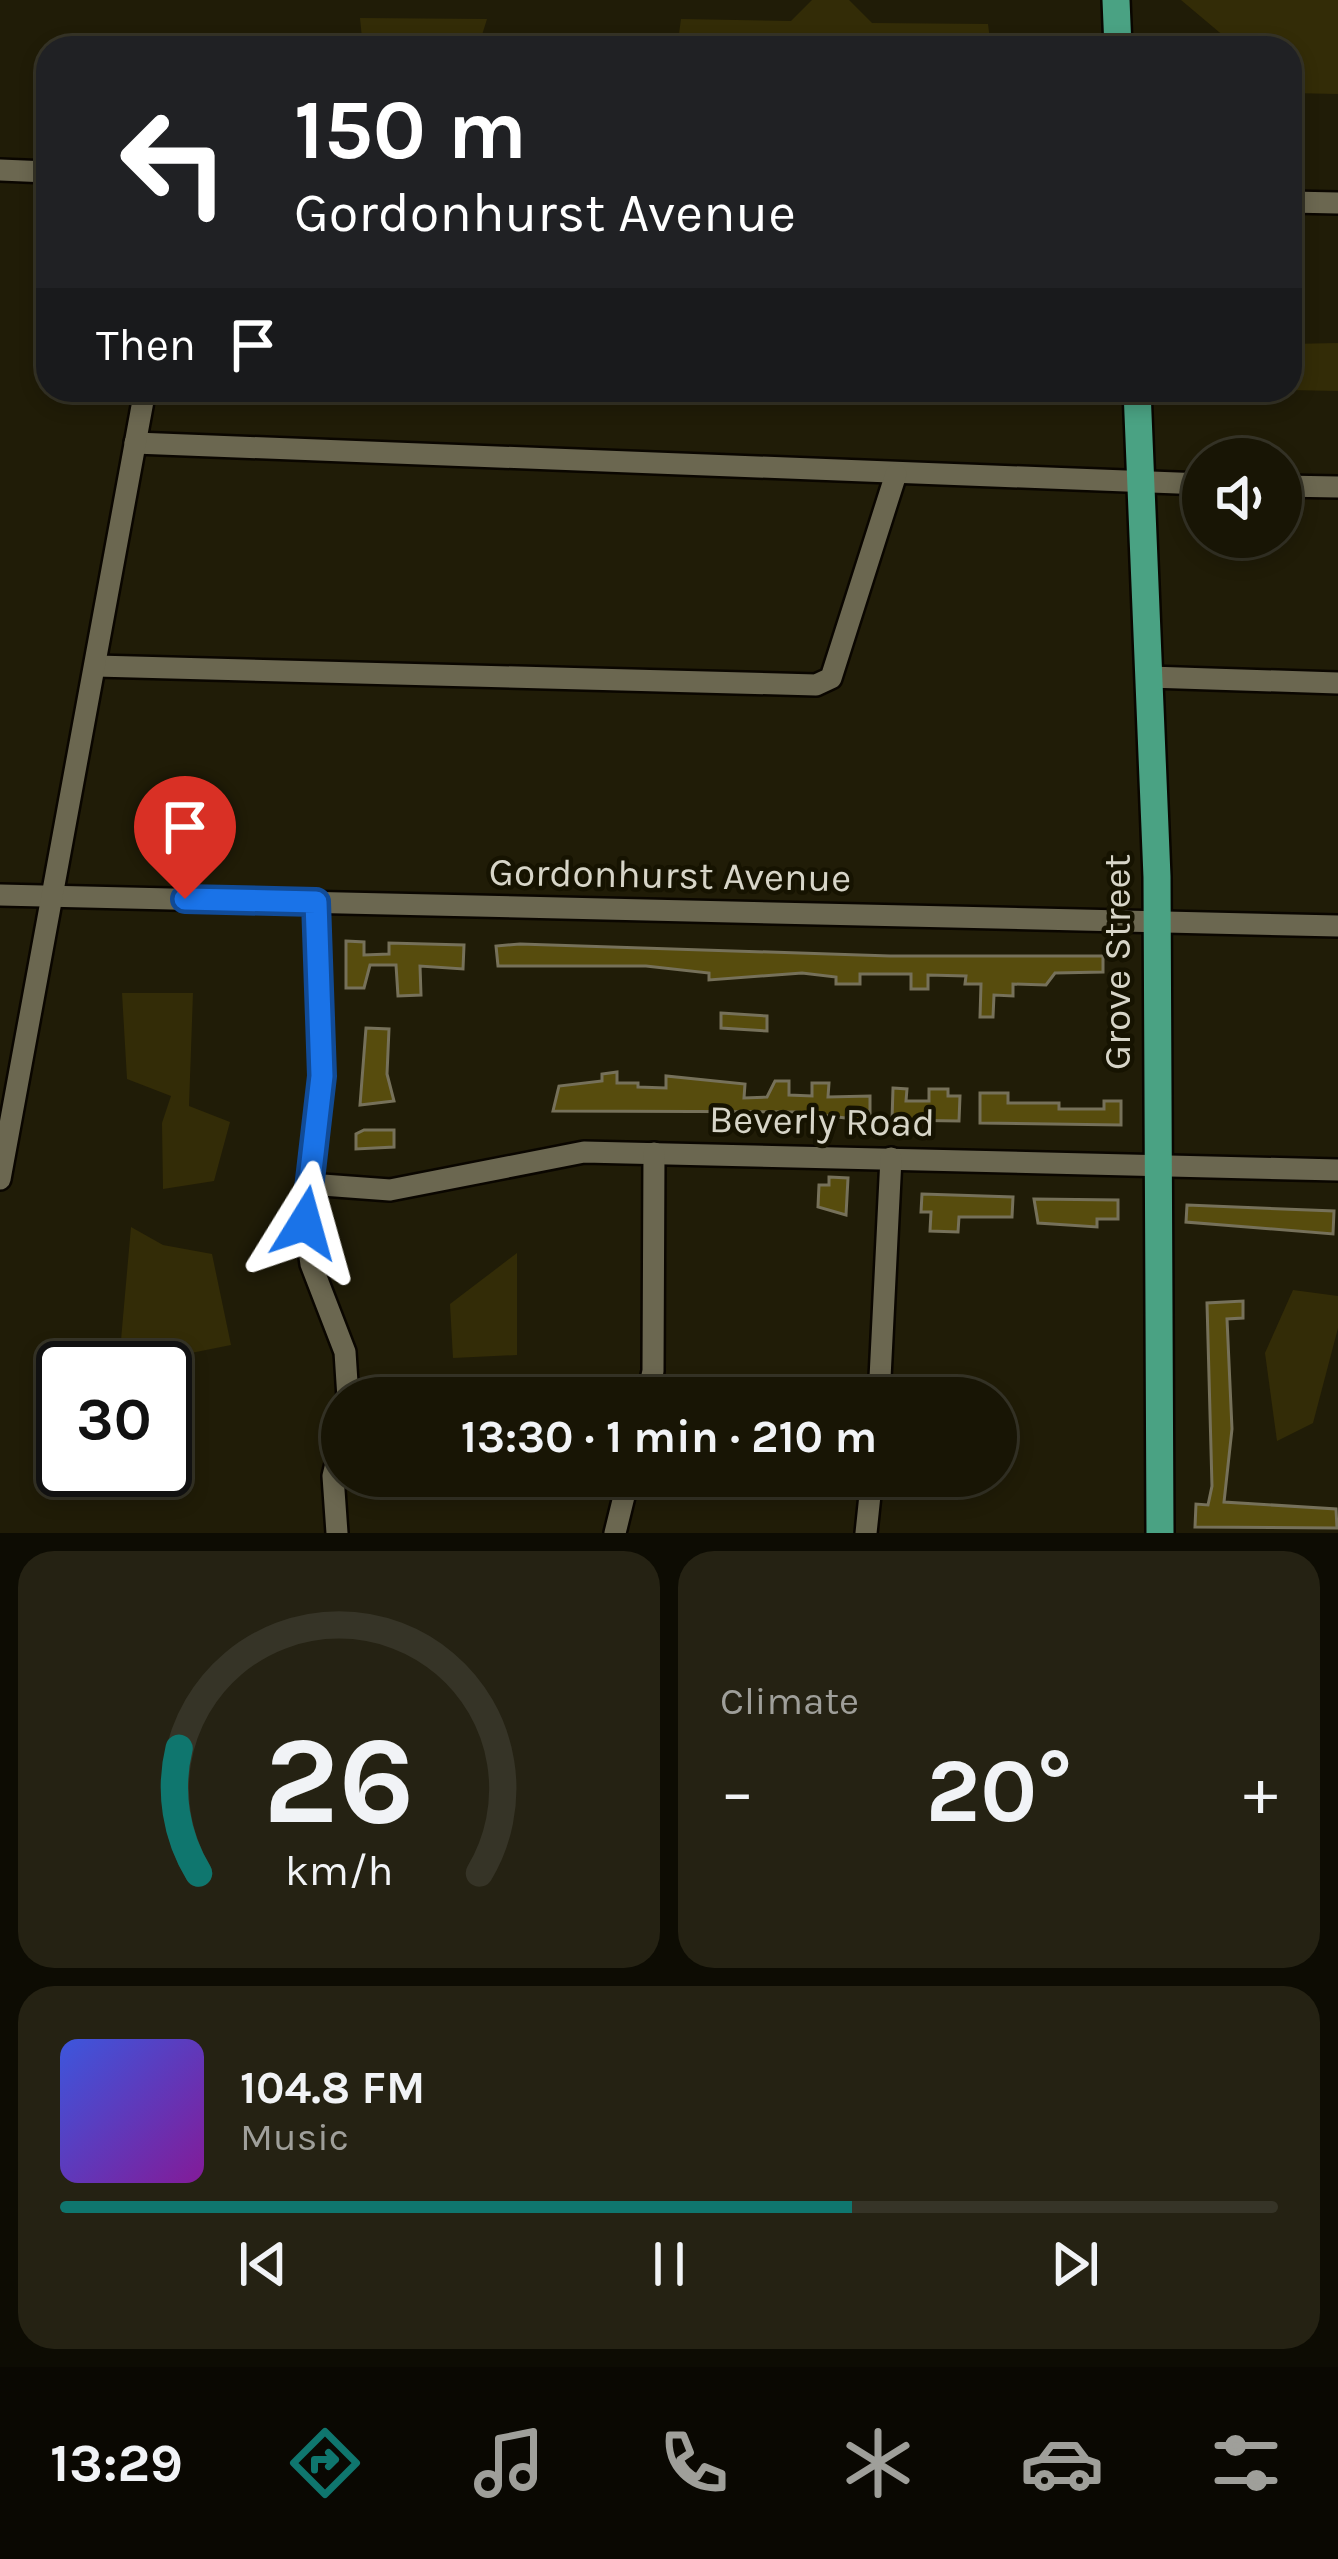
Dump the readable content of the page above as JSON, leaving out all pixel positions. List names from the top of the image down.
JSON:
{
  "streets": {
    "main road": ["Grove Street"],
    "street": ["Gordonhurst Avenue", "Beverly Road"]
  },
  "crossings": [
    ["Gordonhurst Avenue", "Grove Street"],
    ["Grove Street", "Beverly Road"]
  ],
  "page": {
    "turn": ["150 m", "Gordonhurst Avenue"],
    "then": "Then",
    "limit": "30",
    "trip": "13:30 · 1 min · 210 m",
    "tile": "Climate",
    "heat": ["−", "20°", "+"],
    "song": ["104.8 FM", "Music"],
    "tabs": "13:29",
    "gauge": ["26", "km/h"]
  }
}
